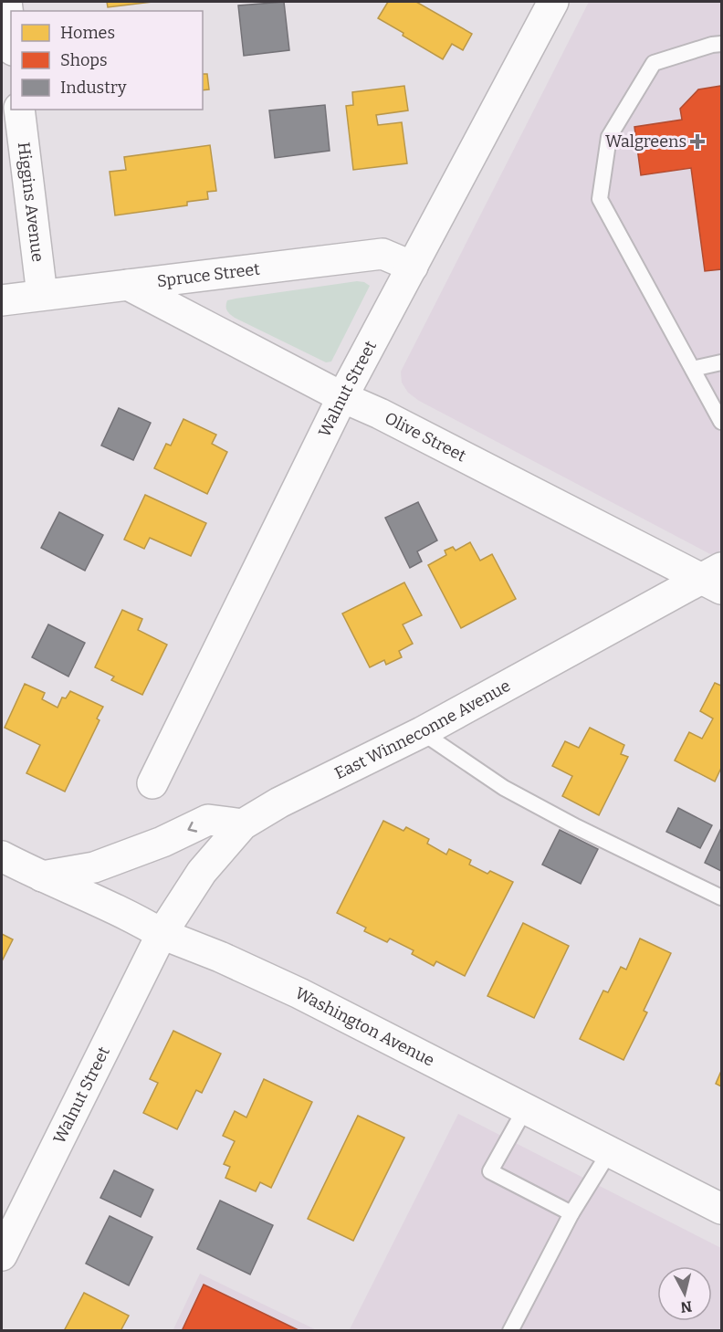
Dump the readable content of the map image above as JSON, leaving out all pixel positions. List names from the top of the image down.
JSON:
{
  "streets": {
    "street": [
      "Higgins Avenue",
      "Spruce Street",
      "Walnut Street",
      "Olive Street",
      "East Winneconne Avenue",
      "Washington Avenue"
    ]
  },
  "crossings": [
    ["Higgins Avenue", "Spruce Street"],
    ["Spruce Street", "Walnut Street"],
    ["Spruce Street", "Olive Street"],
    ["Walnut Street", "Olive Street"],
    ["Walnut Street", "East Winneconne Avenue"],
    ["Walnut Street", "Washington Avenue"],
    ["Olive Street", "East Winneconne Avenue"],
    ["East Winneconne Avenue", "Washington Avenue"]
  ],
  "places": {
    "health": ["Walgreens"]
  },
  "legend": ["Homes", "Shops", "Industry"],
  "north": "bottom"
}
